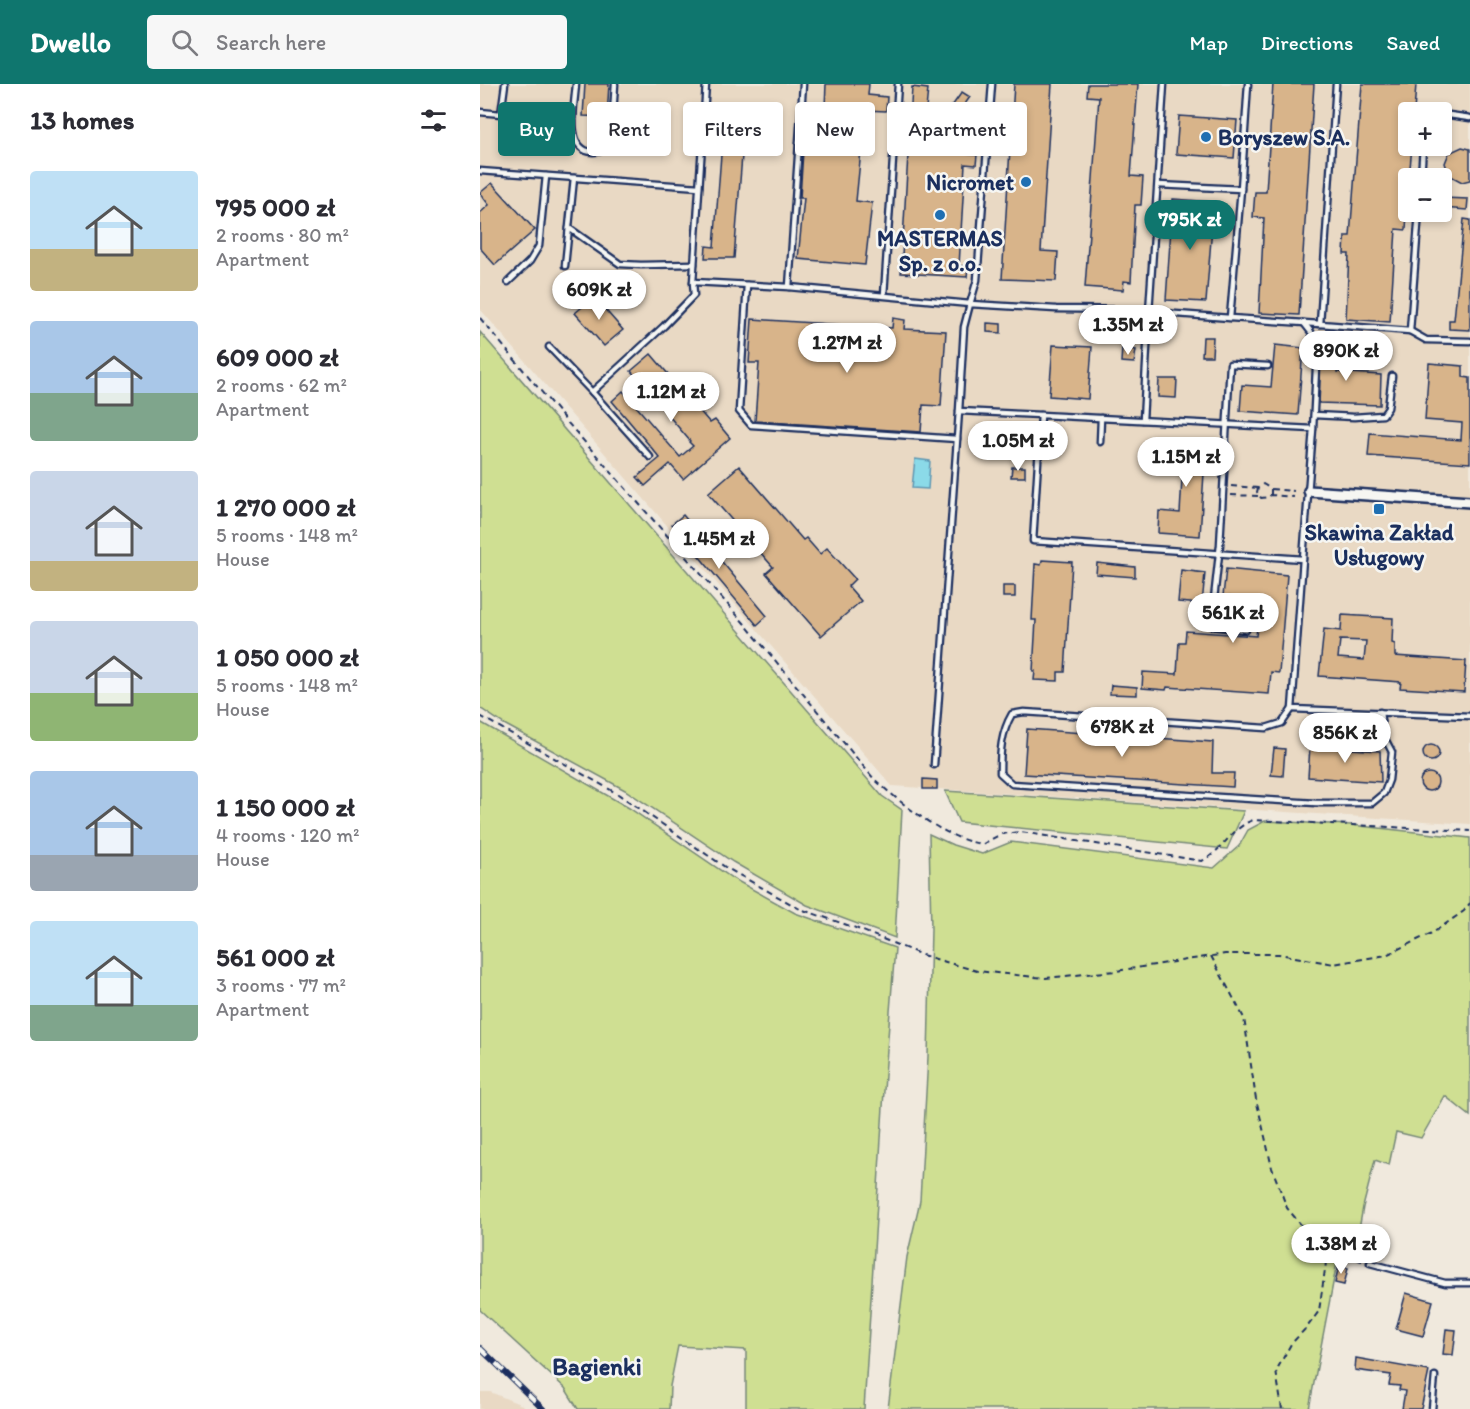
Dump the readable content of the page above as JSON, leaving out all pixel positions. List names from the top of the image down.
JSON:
{
  "districts": ["Bagienki"],
  "places": {
    "other": ["Boryszew S.A.", "Nicromet", "MASTERMAS Sp. z o.o."],
    "transit": ["Skawina Zakład Usługowy"]
  },
  "page": {
    "header": "Dwello",
    "search": "Search here",
    "nav": ["Map", "Directions", "Saved"],
    "heading": "13 homes",
    "map_buttons": ["+", "−"],
    "chip": [
      "Buy",
      "Rent",
      "Filters",
      "New",
      "Apartment"
    ],
    "list": [
      {
        "name": "795 000 zł",
        "note": "2 rooms · 80 m² · Apartment"
      },
      {
        "name": "609 000 zł",
        "note": "2 rooms · 62 m² · Apartment"
      },
      {
        "name": "1 270 000 zł",
        "note": "5 rooms · 148 m² · House"
      },
      {
        "name": "1 050 000 zł",
        "note": "5 rooms · 148 m² · House"
      },
      {
        "name": "1 150 000 zł",
        "note": "4 rooms · 120 m² · House"
      },
      {
        "name": "561 000 zł",
        "note": "3 rooms · 77 m² · Apartment"
      }
    ],
    "price": [
      "795K zł",
      "609K zł",
      "1.35M zł",
      "1.27M zł",
      "890K zł",
      "1.12M zł",
      "1.05M zł",
      "1.15M zł",
      "1.45M zł",
      "561K zł",
      "678K zł",
      "856K zł",
      "1.38M zł"
    ]
  }
}
